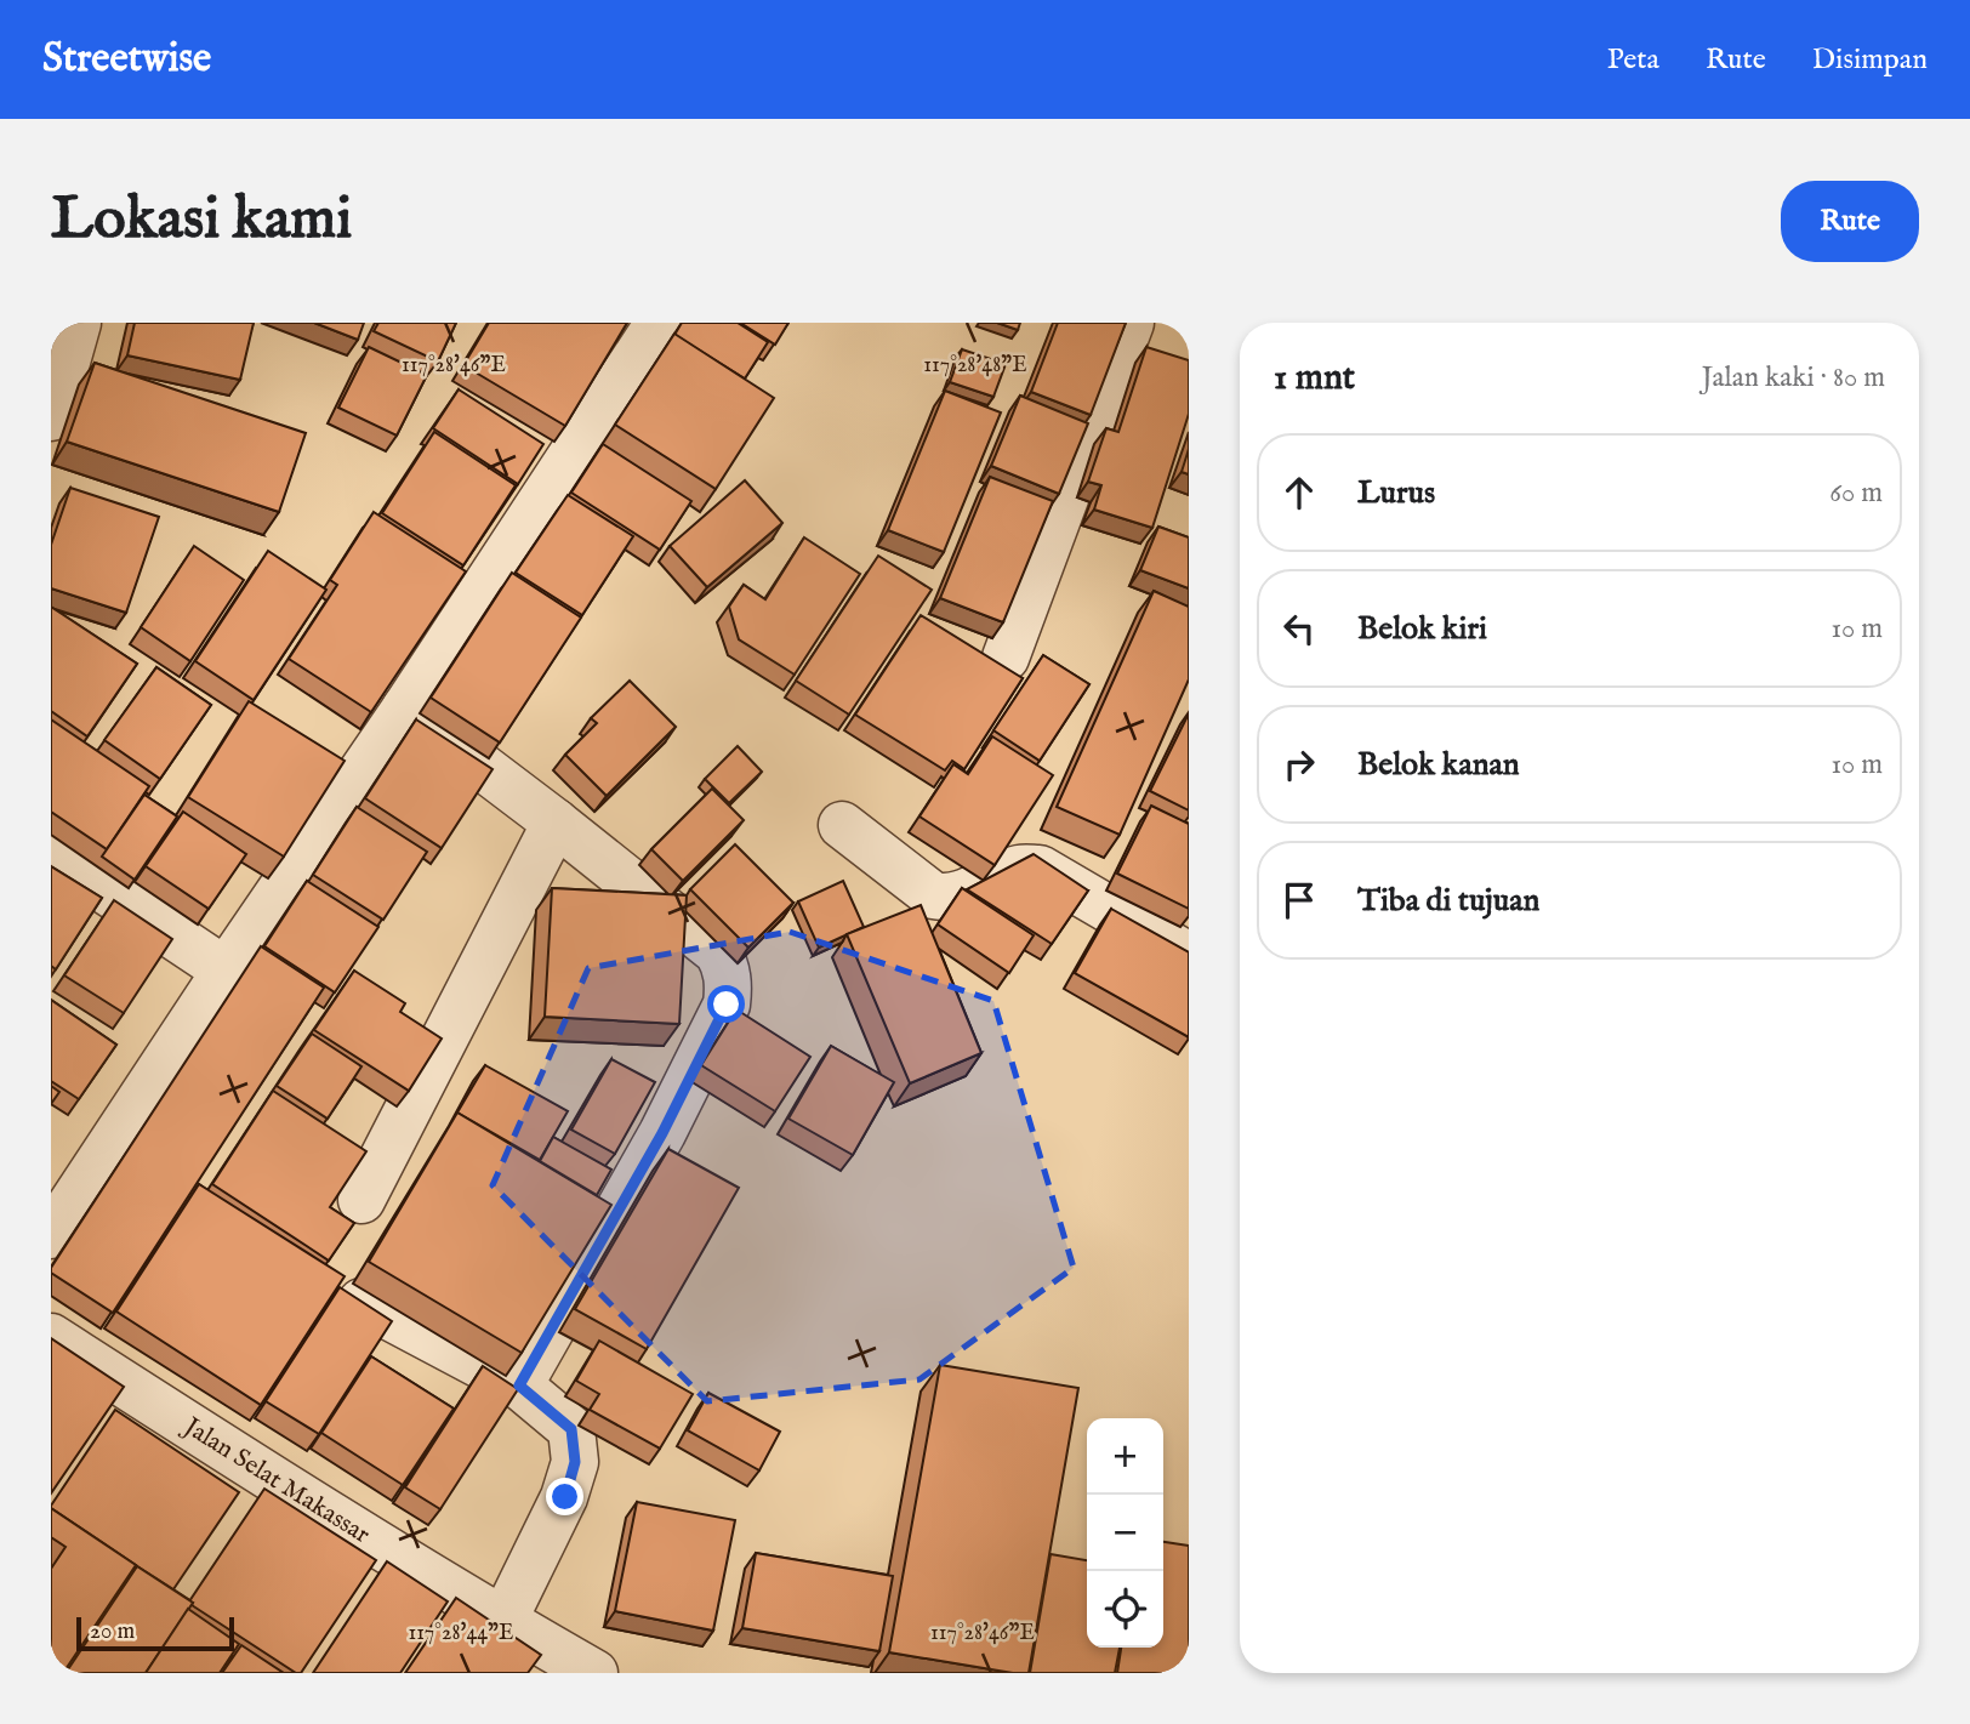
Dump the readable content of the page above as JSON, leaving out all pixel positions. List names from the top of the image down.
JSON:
{
  "streets": {
    "street": ["Jalan Selat Makassar"]
  },
  "scale_bar": "20 m",
  "page": {
    "header": "Streetwise",
    "nav": ["Peta", "Rute", "Disimpan"],
    "buttons": "Rute",
    "title": "Lokasi kami",
    "heading": ["1 mnt", "Jalan kaki · 80 m"],
    "list": [
      ["Lurus", "60 m"],
      ["Belok kiri", "10 m"],
      ["Belok kanan", "10 m"],
      "Tiba di tujuan"
    ],
    "map_buttons": ["+", "−"],
    "scale": "20 m"
  },
  "coordinates": ["117°28'46\"E", "117°28'48\"E", "117°28'44\"E"]
}
